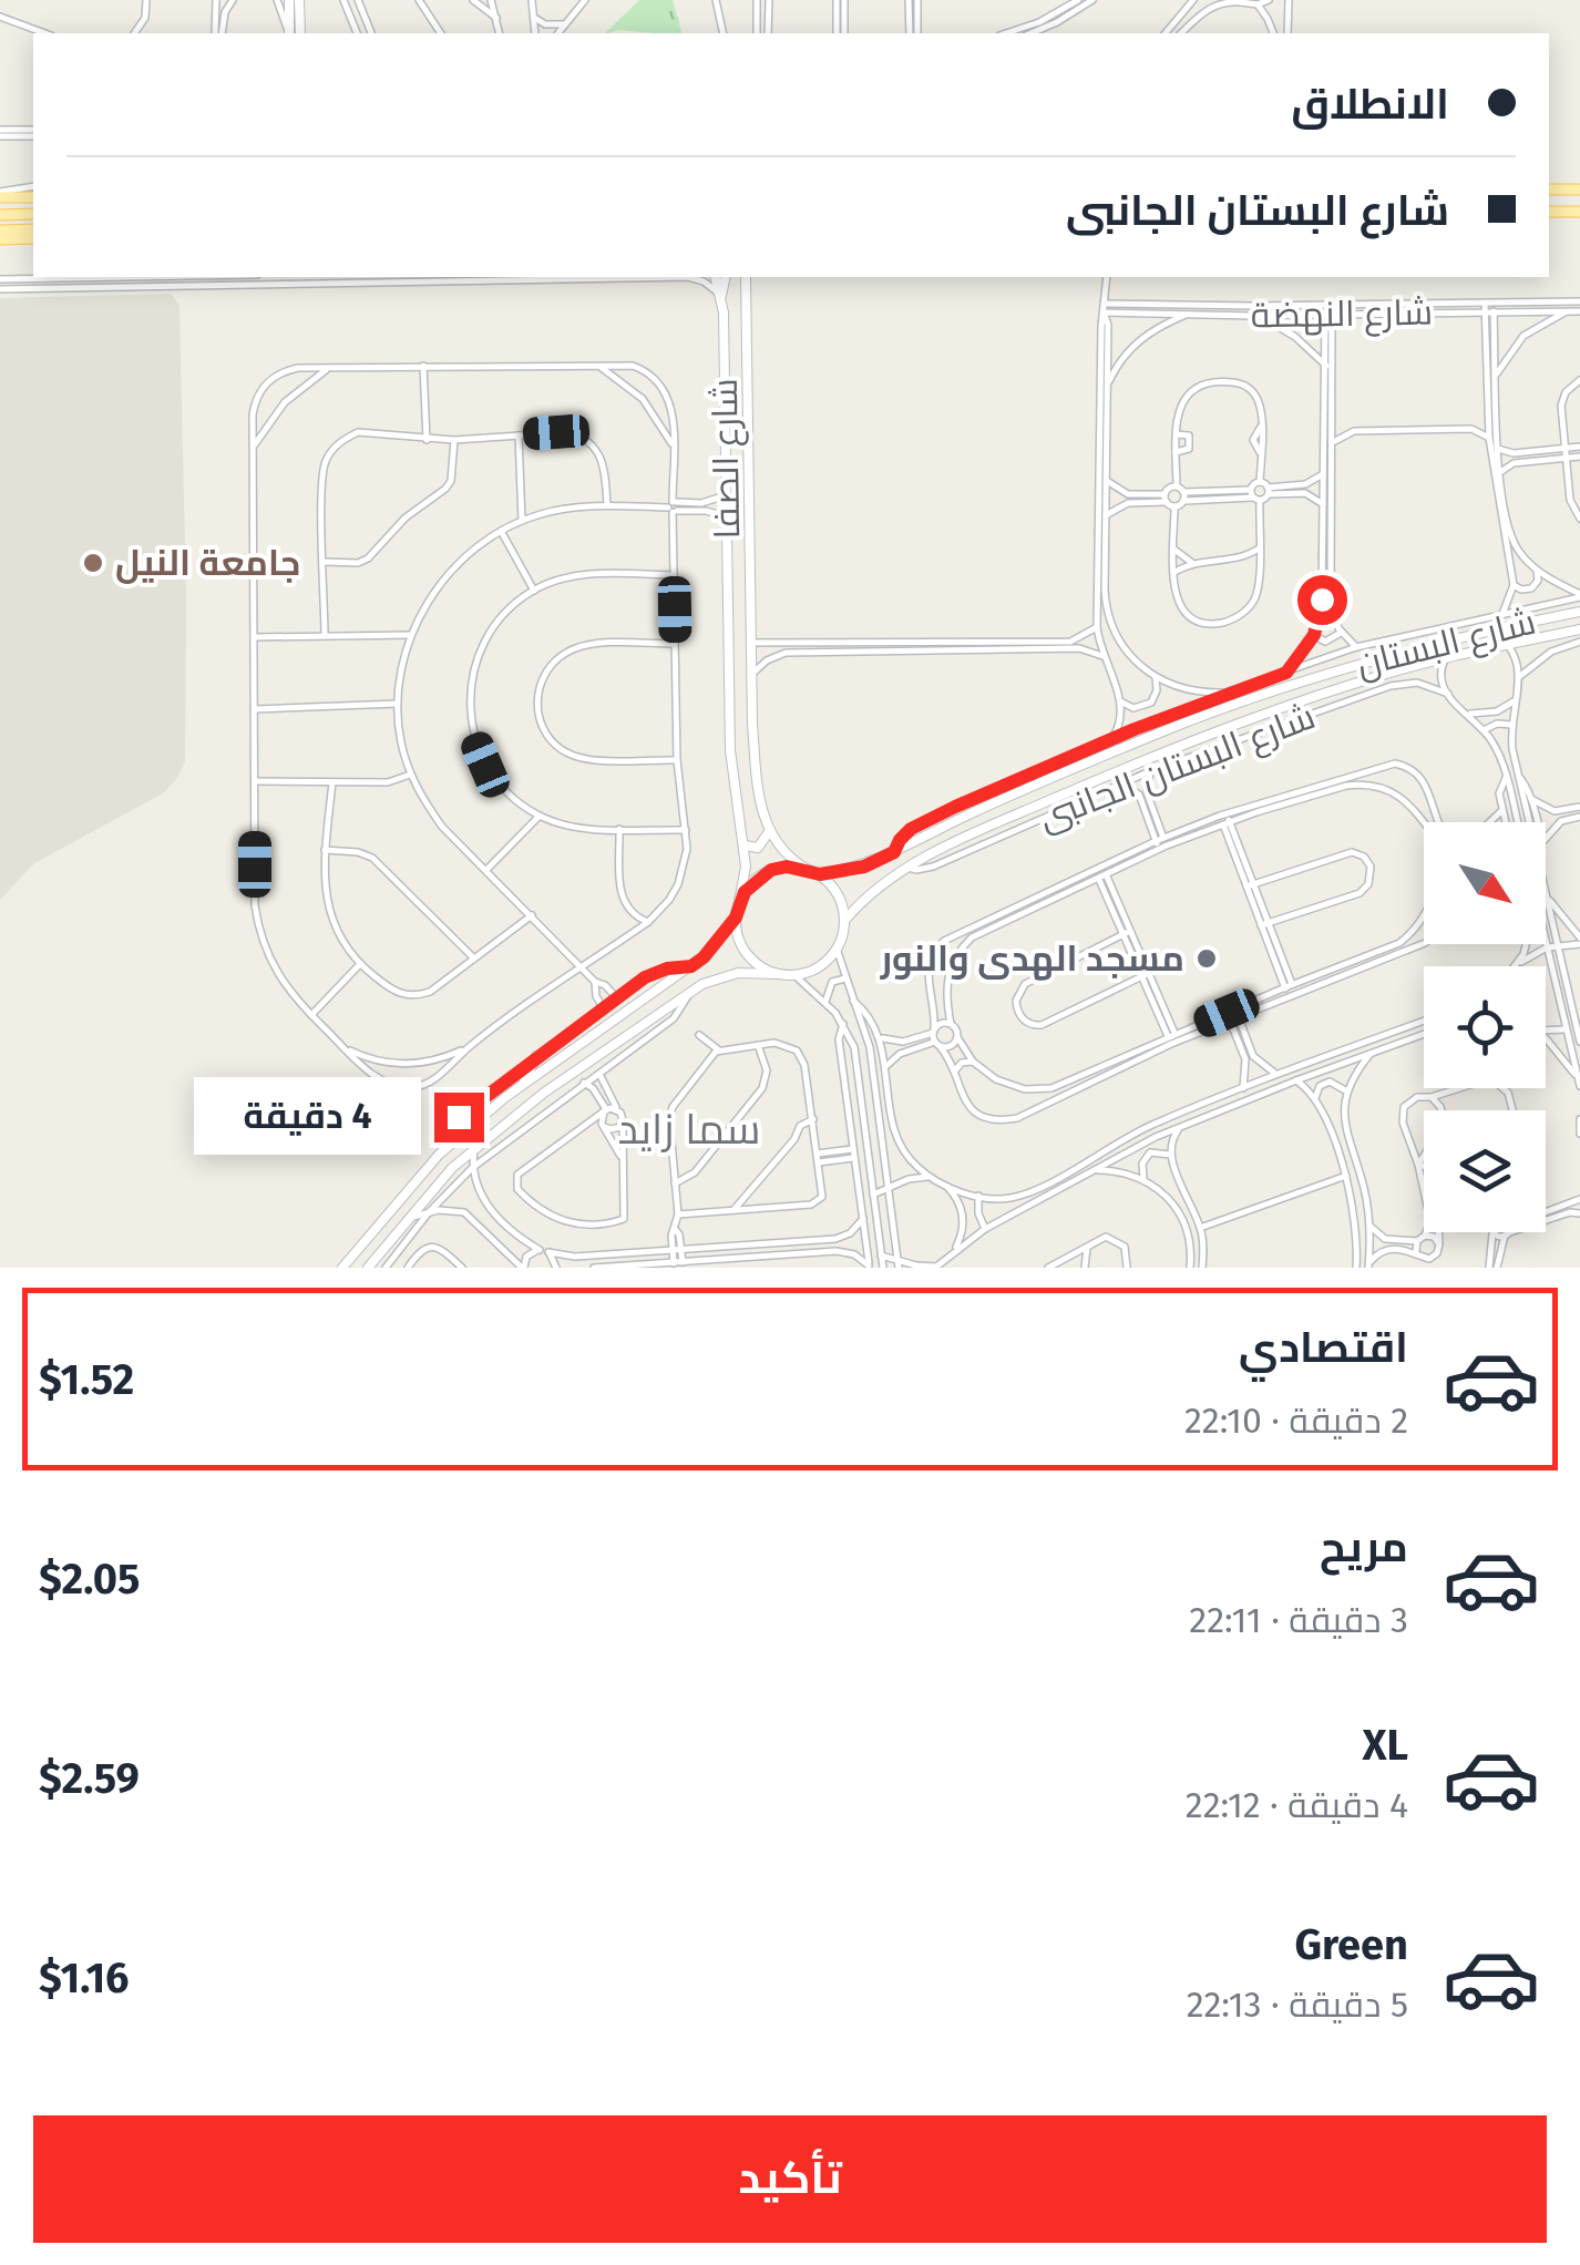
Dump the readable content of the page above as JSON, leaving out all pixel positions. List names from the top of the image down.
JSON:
{
  "streets": {
    "street": [
      "شارع النهضة",
      "شارع الصفا",
      "شارع البستان",
      "شارع البستان الجانبى"
    ]
  },
  "crossings": [
    ["شارع الصفا", "شارع البستان"],
    ["شارع البستان", "شارع البستان الجانبى"]
  ],
  "districts": ["سما زايد"],
  "places": ["جامعة النيل", "مسجد الهدى والنور"],
  "north": "bottom right",
  "page": {
    "banner": ["الانطلاق", "شارع البستان الجانبى"],
    "bubble": "4 دقيقة",
    "list": [
      {
        "name": "اقتصادي",
        "note": "2 دقيقة · 22:10",
        "value": "$1.52"
      },
      {
        "name": "مريح",
        "note": "3 دقيقة · 22:11",
        "value": "$2.05"
      },
      {
        "name": "XL",
        "note": "4 دقيقة · 22:12",
        "value": "$2.59"
      },
      {
        "name": "Green",
        "note": "5 دقيقة · 22:13",
        "value": "$1.16"
      }
    ],
    "buttons": "تأكيد"
  }
}
